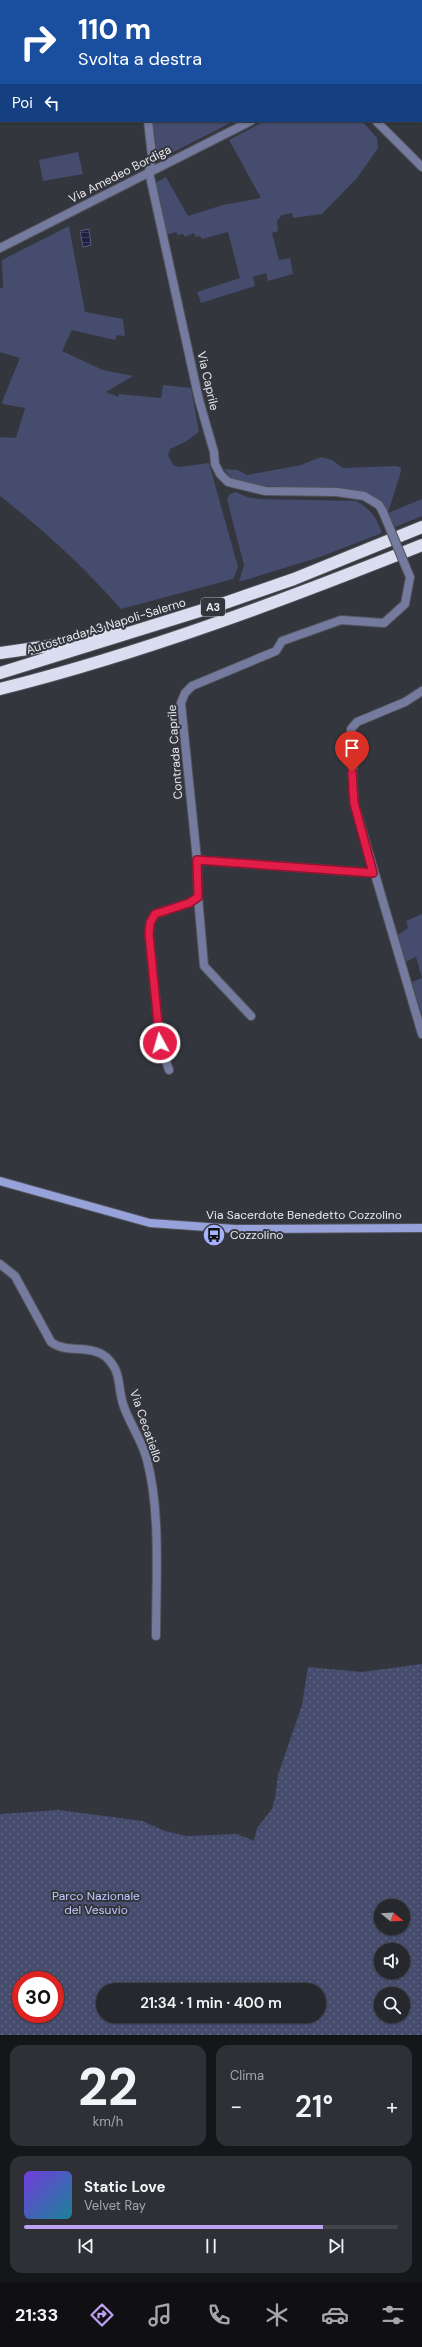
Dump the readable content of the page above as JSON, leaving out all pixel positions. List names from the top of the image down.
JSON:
{
  "streets": {
    "highway": ["A3", "Autostrada A3 Napoli-Salerno"],
    "main road": ["Via Sacerdote Benedetto Cozzolino"],
    "street": [
      "Via Amedeo Bordiga",
      "Via Caprile",
      "Contrada Caprile",
      "Via Cecatiello"
    ]
  },
  "crossings": [
    ["Via Amedeo Bordiga", "Via Caprile"],
    ["Via Caprile", "Contrada Caprile"]
  ],
  "parks": ["Parco Nazionale del Vesuvio"],
  "places": {
    "bus stop": ["Cozzolino"]
  },
  "north": "right",
  "page": {
    "turn": ["110 m", "Svolta a destra"],
    "then": "Poi",
    "limit": "30",
    "trip": "21:34 · 1 min · 400 m",
    "tile": [
      ["22", "km/h"],
      "Clima"
    ],
    "heat": ["−", "21°", "+"],
    "song": ["Static Love", "Velvet Ray"],
    "tabs": "21:33"
  }
}
